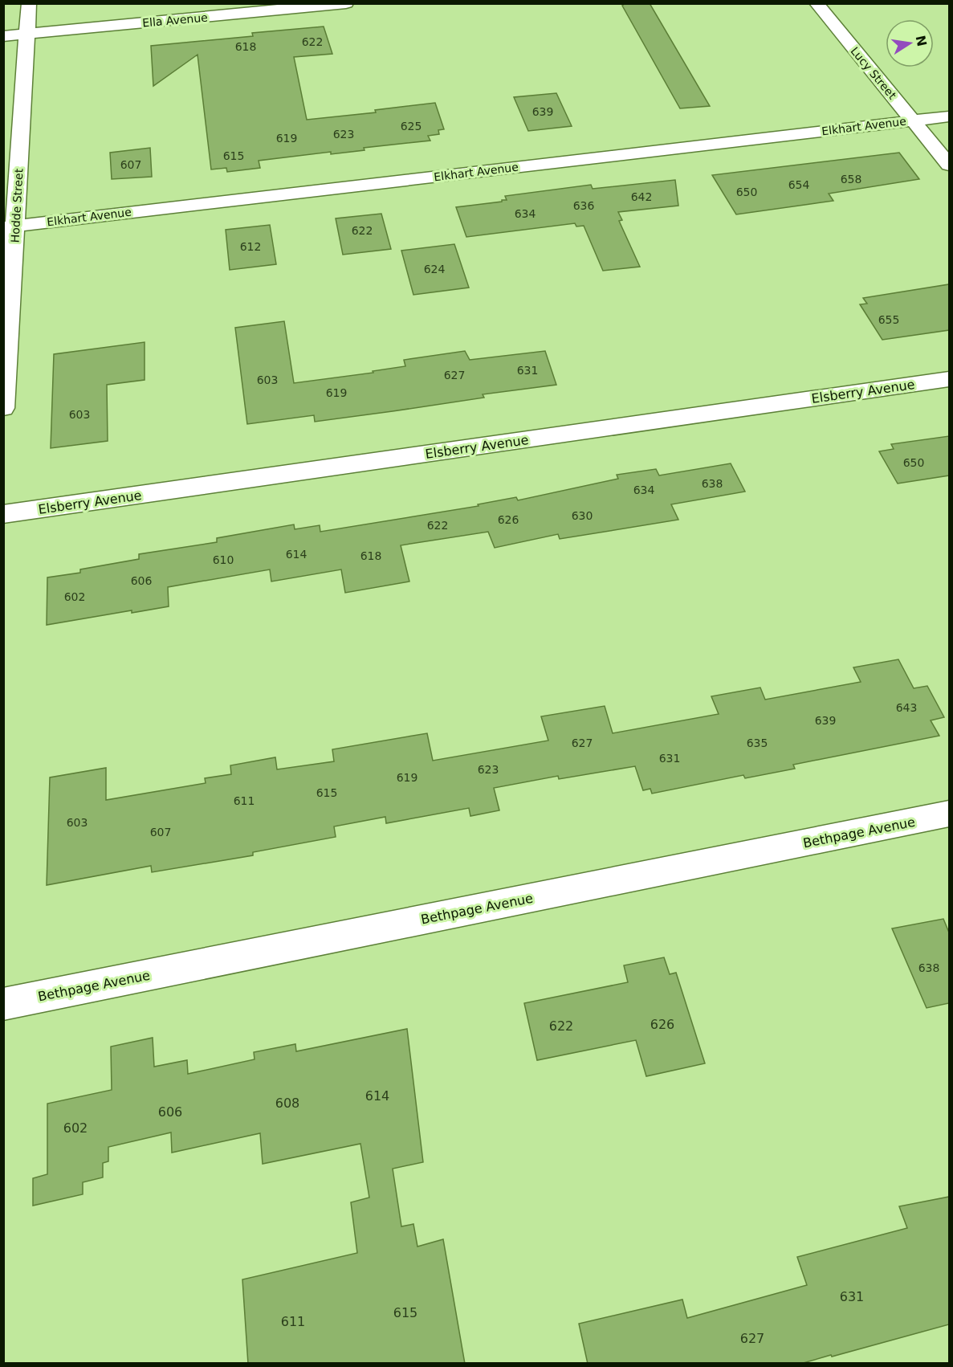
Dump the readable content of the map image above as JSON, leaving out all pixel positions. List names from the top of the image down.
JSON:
{
  "streets": {
    "street": [
      "Ella Avenue",
      "Lucy Street",
      "Elkhart Avenue",
      "Hodde Street",
      "Elsberry Avenue",
      "Bethpage Avenue"
    ]
  },
  "crossings": [
    ["Ella Avenue", "Hodde Street"],
    ["Lucy Street", "Elkhart Avenue"],
    ["Elkhart Avenue", "Hodde Street"]
  ],
  "house_numbers": [
    "622",
    "618",
    "639",
    "625",
    "623",
    "619",
    "615",
    "607",
    "658",
    "654",
    "650",
    "642",
    "636",
    "634",
    "622",
    "612",
    "624",
    "655",
    "631",
    "627",
    "603",
    "619",
    "603",
    "650",
    "638",
    "634",
    "630",
    "626",
    "622",
    "614",
    "618",
    "610",
    "606",
    "602",
    "643",
    "639",
    "627",
    "635",
    "631",
    "623",
    "619",
    "615",
    "611",
    "603",
    "607",
    "638",
    "626",
    "622",
    "614",
    "608",
    "606",
    "602",
    "631",
    "615",
    "611",
    "627"
  ],
  "north": "right"
}
